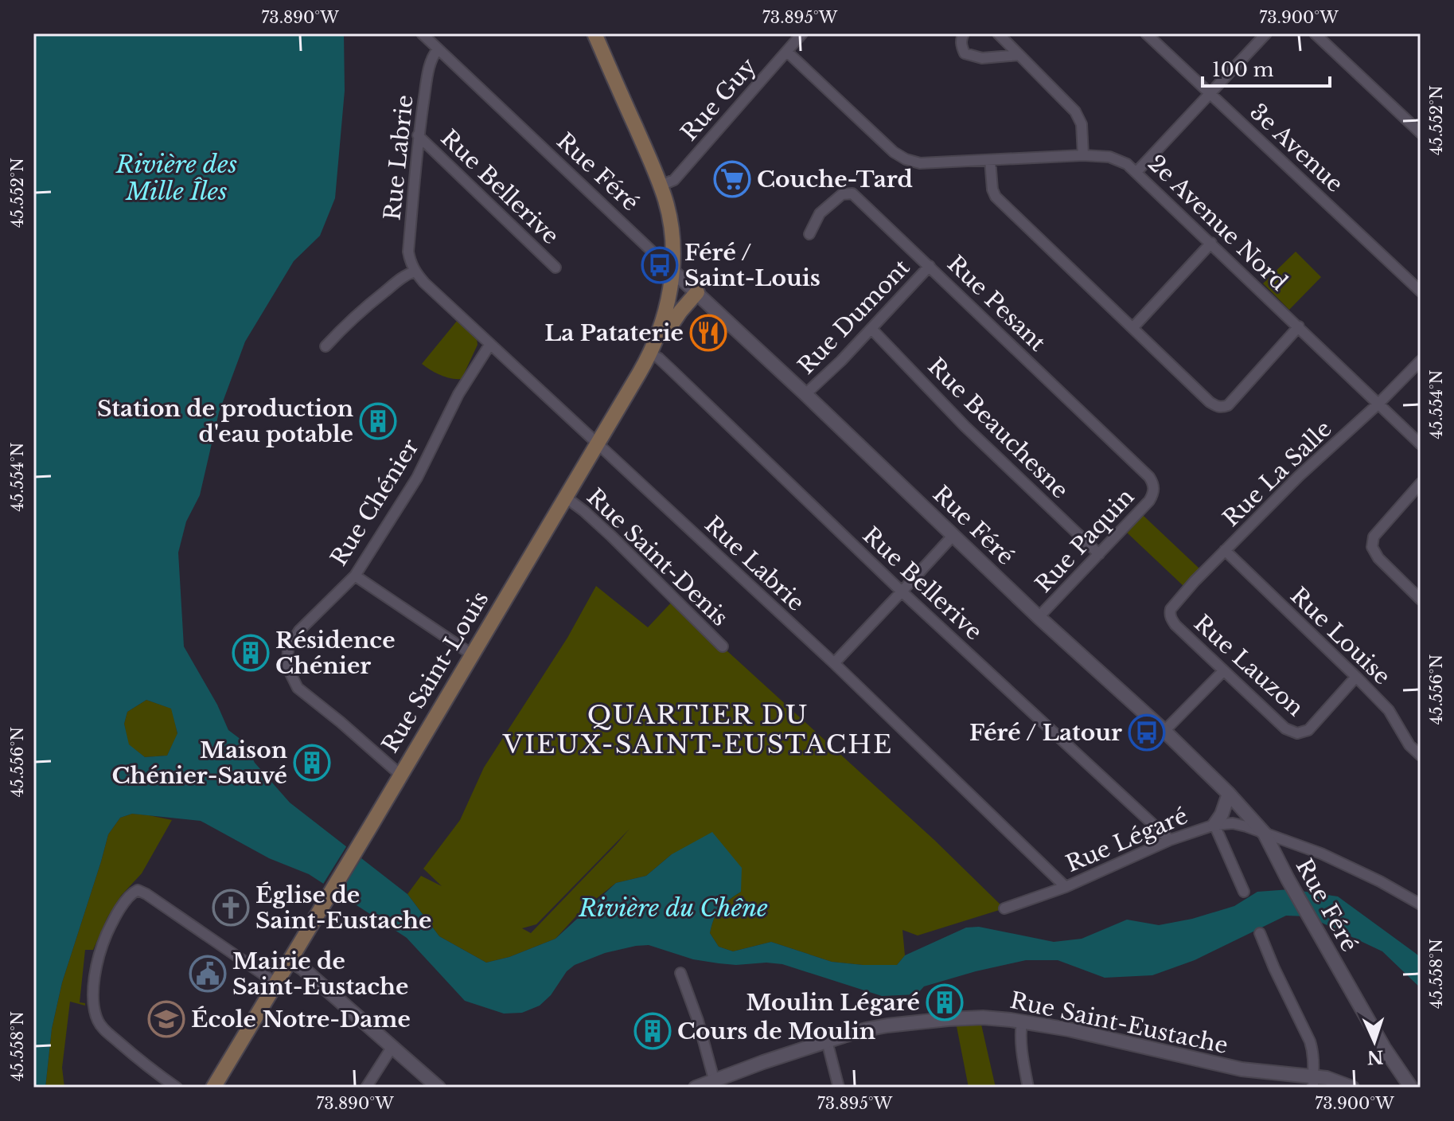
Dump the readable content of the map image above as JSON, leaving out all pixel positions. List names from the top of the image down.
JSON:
{
  "streets": {
    "main road": ["Rue Saint-Louis"],
    "street": [
      "Rue Guy",
      "3e Avenue",
      "Rue Labrie",
      "Rue Féré",
      "Rue Bellerive",
      "2e Avenue Nord",
      "Rue Pesant",
      "Rue Dumont",
      "Rue Beauchesne",
      "Rue La Salle",
      "Rue Chénier",
      "Rue Paquin",
      "Rue Saint-Denis",
      "Rue Louise",
      "Rue Lauzon",
      "Rue Légaré",
      "Rue Saint-Eustache"
    ]
  },
  "crossings": [
    ["Rue Guy", "2e Avenue Nord"],
    ["Rue Guy", "Rue Saint-Louis"],
    ["Rue Labrie", "Rue Féré"],
    ["Rue Labrie", "Rue Bellerive"],
    ["Rue Labrie", "Rue Chénier"],
    ["Rue Labrie", "Rue Saint-Louis"],
    ["Rue Labrie", "Rue Légaré"],
    ["Rue Féré", "Rue Dumont"],
    ["Rue Féré", "Rue Paquin"],
    ["Rue Féré", "Rue Saint-Louis"],
    ["Rue Féré", "Rue Légaré"],
    ["Rue Bellerive", "Rue Saint-Louis"],
    ["Rue Bellerive", "Rue Légaré"],
    ["2e Avenue Nord", "Rue La Salle"],
    ["Rue Pesant", "Rue Dumont"],
    ["Rue Pesant", "Rue Paquin"],
    ["Rue Dumont", "Rue Beauchesne"],
    ["Rue Beauchesne", "Rue Paquin"],
    ["Rue La Salle", "Rue Louise"],
    ["Rue La Salle", "Rue Lauzon"],
    ["Rue Chénier", "Rue Saint-Louis"],
    ["Rue Saint-Denis", "Rue Saint-Louis"],
    ["Rue Louise", "Rue Lauzon"]
  ],
  "districts": ["QUARTIER DU VIEUX-SAINT-EUSTACHE"],
  "water": ["Rivière des Mille Îles", "Rivière du Chêne"],
  "places": {
    "supermarket": ["Couche-Tard"],
    "bus stop": ["Féré / Saint-Louis", "Féré / Latour"],
    "restaurant": ["La Pataterie"],
    "building": [
      "Station de production d'eau potable",
      "Résidence Chénier",
      "Maison Chénier-Sauvé",
      "Moulin Légaré",
      "Cours de Moulin"
    ],
    "church": ["Église de Saint-Eustache"],
    "public building": ["Mairie de Saint-Eustache"],
    "school or university": ["École Notre-Dame"]
  },
  "scale_bar": "100 m",
  "north": "bottom",
  "coordinates": [
    "73.890°W",
    "73.895°W",
    "73.900°W",
    "45.552°N",
    "45.554°N",
    "45.556°N",
    "45.558°N"
  ]
}
